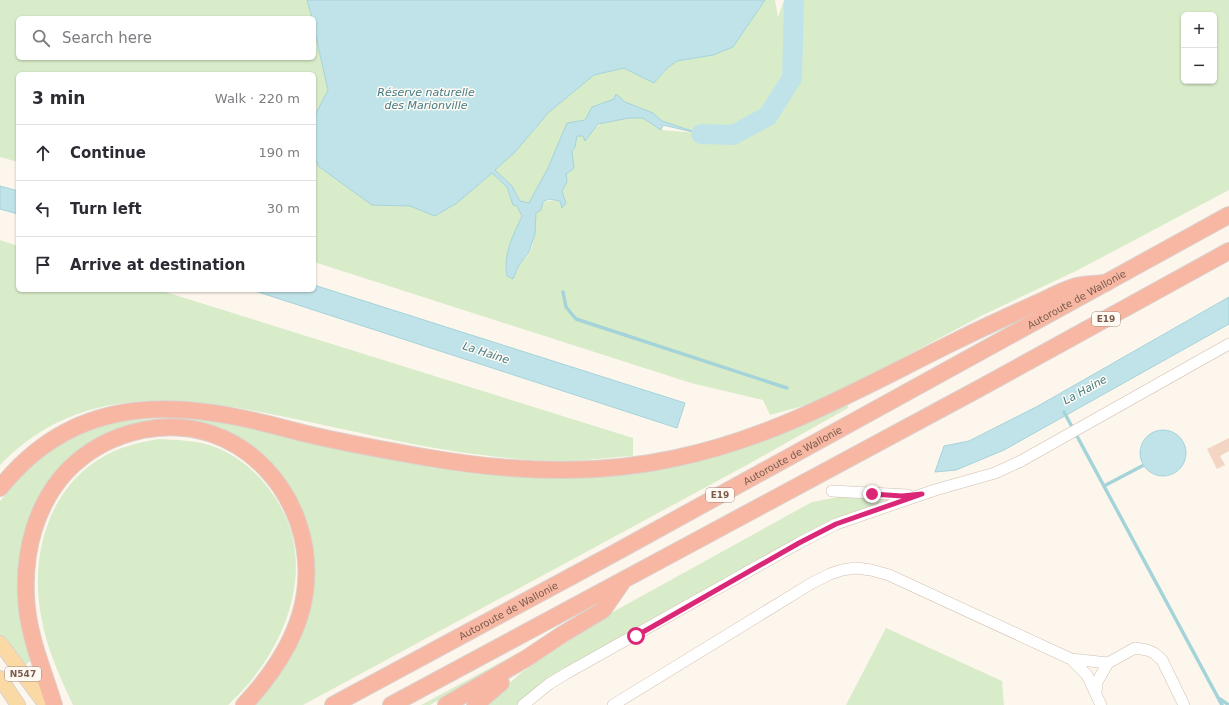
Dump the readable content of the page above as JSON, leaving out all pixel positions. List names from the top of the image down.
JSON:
{
  "streets": {
    "highway": ["Autoroute de Wallonie", "E19"],
    "main road": ["N547"]
  },
  "water": ["Réserve naturelle des Marionville", "La Haine"],
  "page": {
    "map_buttons": ["+", "−"],
    "search": "Search here",
    "heading": ["3 min", "Walk · 220 m"],
    "list": [
      ["Continue", "190 m"],
      ["Turn left", "30 m"],
      "Arrive at destination"
    ]
  }
}
